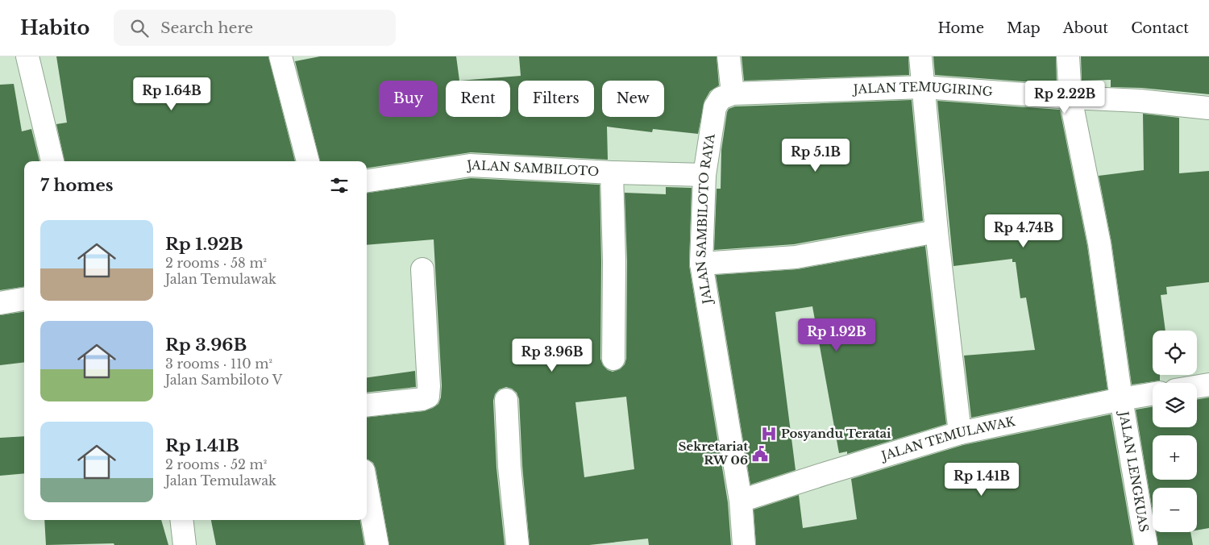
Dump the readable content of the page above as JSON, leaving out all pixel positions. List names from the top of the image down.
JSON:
{
  "streets": {
    "street": [
      "JALAN TEMUGIRING",
      "JALAN SAMBILOTO",
      "JALAN SAMBILOTO RAYA",
      "JALAN TEMULAWAK",
      "JALAN LENGKUAS"
    ]
  },
  "crossings": [
    ["JALAN TEMUGIRING", "JALAN SAMBILOTO RAYA"],
    ["JALAN TEMUGIRING", "JALAN LENGKUAS"],
    ["JALAN SAMBILOTO", "JALAN SAMBILOTO RAYA"],
    ["JALAN SAMBILOTO RAYA", "JALAN TEMULAWAK"],
    ["JALAN TEMULAWAK", "JALAN LENGKUAS"]
  ],
  "places": {
    "hospital": ["Posyandu Teratai"],
    "public building": ["Sekretariat RW 06"]
  },
  "page": {
    "header": "Habito",
    "search": "Search here",
    "nav": [
      "Home",
      "Map",
      "About",
      "Contact"
    ],
    "price": [
      "Rp 1.64B",
      "Rp 2.22B",
      "Rp 5.1B",
      "Rp 4.74B",
      "Rp 1.92B",
      "Rp 3.96B",
      "Rp 1.41B"
    ],
    "chip": [
      "Buy",
      "Rent",
      "Filters",
      "New"
    ],
    "heading": "7 homes",
    "list": [
      {
        "name": "Rp 1.92B",
        "note": "2 rooms · 58 m² · Jalan Temulawak"
      },
      {
        "name": "Rp 3.96B",
        "note": "3 rooms · 110 m² · Jalan Sambiloto V"
      },
      {
        "name": "Rp 1.41B",
        "note": "2 rooms · 52 m² · Jalan Temulawak"
      }
    ],
    "map_buttons": ["+", "−"]
  }
}
